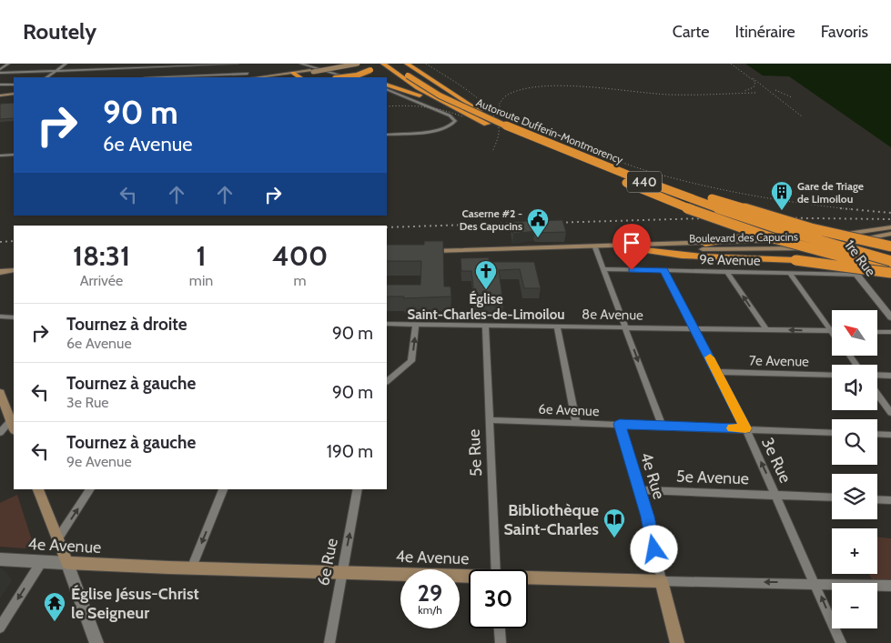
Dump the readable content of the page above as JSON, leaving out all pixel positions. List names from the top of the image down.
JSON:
{
  "streets": {
    "highway": ["Autoroute Dufferin-Montmorency", "440"],
    "main road": ["Boulevard des Capucins", "4e Rue", "4e Avenue"],
    "street": [
      "1re Rue",
      "9e Avenue",
      "8e Avenue",
      "7e Avenue",
      "6e Avenue",
      "5e Rue",
      "3e Rue",
      "5e Avenue",
      "6e Rue"
    ]
  },
  "crossings": [
    ["Boulevard des Capucins", "1re Rue"],
    ["1re Rue", "9e Avenue"],
    ["9e Avenue", "3e Rue"],
    ["8e Avenue", "5e Rue"],
    ["8e Avenue", "3e Rue"],
    ["7e Avenue", "3e Rue"],
    ["6e Avenue", "5e Rue"],
    ["6e Avenue", "3e Rue"],
    ["6e Avenue", "4e Rue"],
    ["3e Rue", "5e Avenue"],
    ["3e Rue", "4e Avenue"],
    ["4e Rue", "5e Avenue"],
    ["4e Rue", "4e Avenue"],
    ["4e Avenue", "6e Rue"]
  ],
  "one_way": ["6e Rue"],
  "places": {
    "building": ["Gare de Triage de Limoilou"],
    "public building": ["Caserne #2 - Des Capucins"],
    "church": ["Église Saint-Charles-de-Limoilou"],
    "library": ["Bibliothèque Saint-Charles"],
    "temple": ["Église Jésus-Christ le Seigneur"]
  },
  "north": "top left",
  "page": {
    "header": "Routely",
    "nav": ["Carte", "Itinéraire", "Favoris"],
    "turn": ["90 m", "6e Avenue"],
    "eta": [
      "18:31",
      "Arrivée",
      "1",
      "min",
      "400",
      "m"
    ],
    "list": [
      {
        "name": "Tournez à droite",
        "note": "6e Avenue",
        "value": "90 m"
      },
      {
        "name": "Tournez à gauche",
        "note": "3e Rue",
        "value": "90 m"
      },
      {
        "name": "Tournez à gauche",
        "note": "9e Avenue",
        "value": "190 m"
      }
    ],
    "map_buttons": ["+", "−"],
    "speed": "29 km/h",
    "limit": "30"
  }
}
